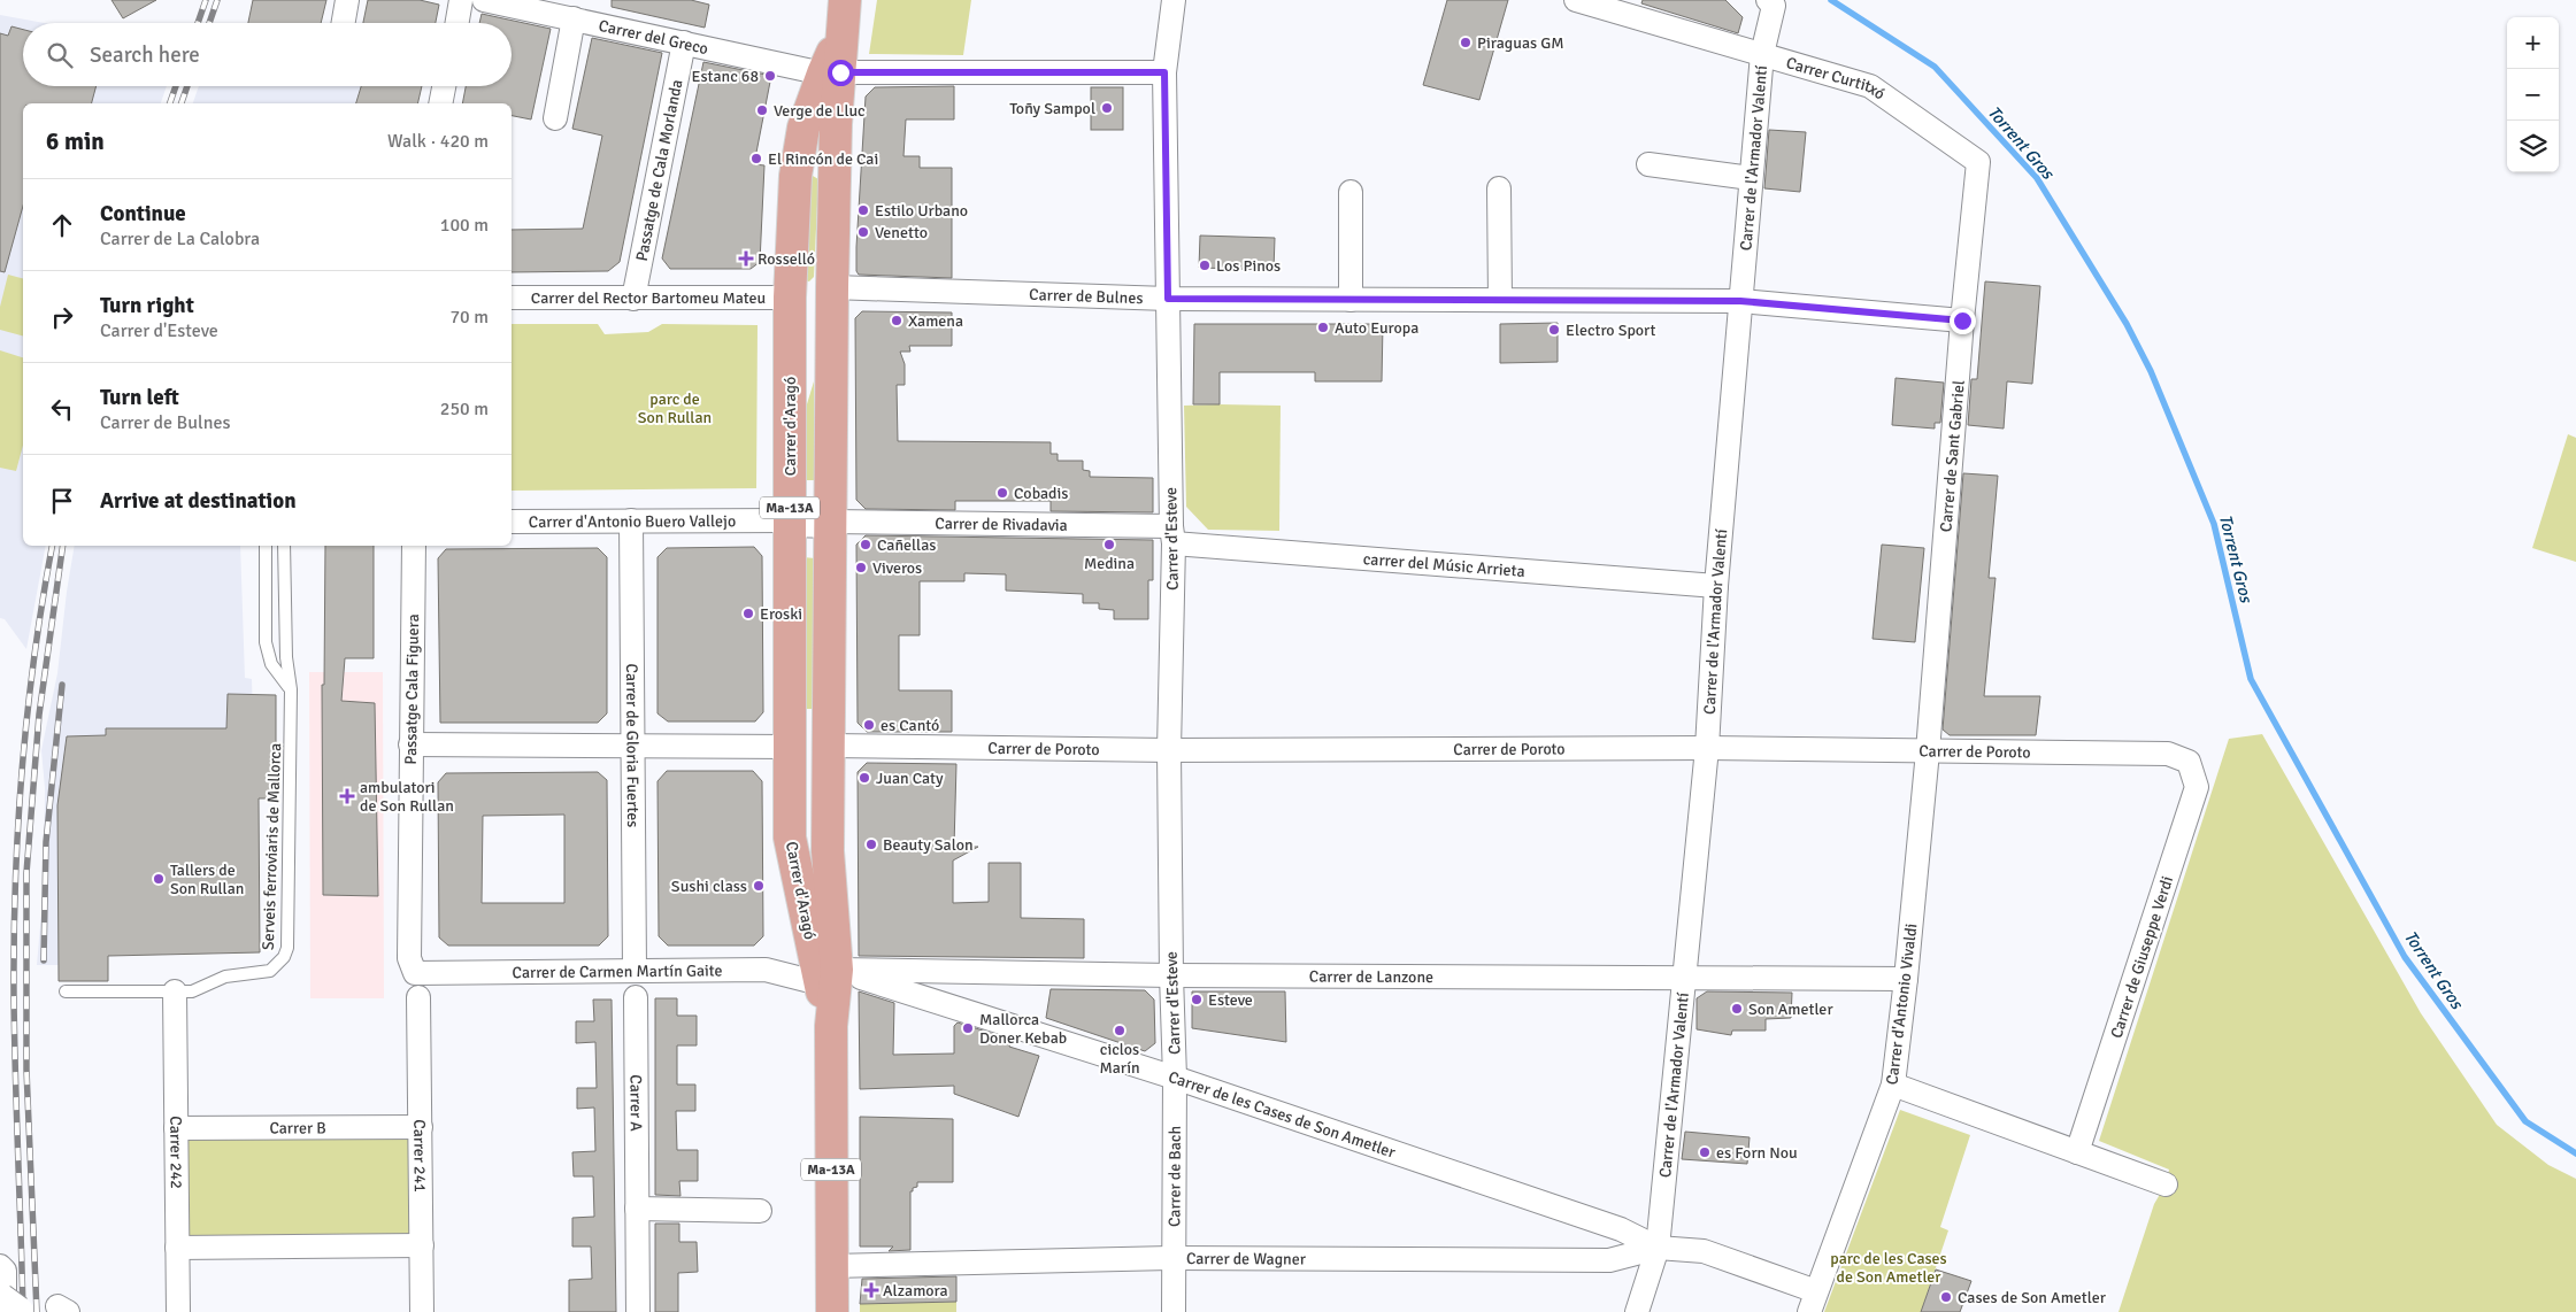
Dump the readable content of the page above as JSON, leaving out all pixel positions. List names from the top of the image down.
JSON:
{
  "streets": {
    "main road": ["Carrer d'Aragó", "Ma-13A"],
    "street": [
      "Carrer del Greco",
      "Carrer Curtitxó",
      "Carrer de l'Armador Valentí",
      "Passatge de Cala Morlanda",
      "Carrer de Bulnes",
      "Carrer del Rector Bartomeu Mateu",
      "Carrer de Sant Gabriel",
      "Carrer d'Antonio Buero Vallejo",
      "Carrer de Rivadavia",
      "Carrer d'Esteve",
      "carrer del Músic Arrieta",
      "Passatge Cala Figuera",
      "Carrer de Gloria Fuertes",
      "Carrer de Poroto",
      "Carrer de Giuseppe Verdi",
      "Carrer de Carmen Martín Gaite",
      "Carrer de Lanzone",
      "Carrer d'Antonio Vivaldi",
      "Carrer A",
      "Carrer de les Cases de Son Ametler",
      "Carrer B",
      "Carrer 242",
      "Carrer 241",
      "Carrer de Bach",
      "Carrer de Wagner"
    ],
    "lane": ["Serveis ferroviaris de Mallorca"]
  },
  "crossings": [
    ["Carrer del Greco", "Passatge de Cala Morlanda"],
    ["Carrer del Greco", "Carrer d'Aragó"],
    ["Carrer del Greco", "Carrer d'Esteve"],
    ["Carrer Curtitxó", "Carrer de l'Armador Valentí"],
    ["Carrer Curtitxó", "Carrer de Sant Gabriel"],
    ["Carrer de l'Armador Valentí", "Carrer de Bulnes"],
    ["Carrer de l'Armador Valentí", "carrer del Músic Arrieta"],
    ["Carrer de l'Armador Valentí", "Carrer de Poroto"],
    ["Carrer de l'Armador Valentí", "Carrer de Lanzone"],
    ["Carrer de l'Armador Valentí", "Carrer de les Cases de Son Ametler"],
    ["Carrer de l'Armador Valentí", "Carrer de Wagner"],
    ["Passatge de Cala Morlanda", "Carrer del Rector Bartomeu Mateu"],
    ["Carrer de Bulnes", "Carrer d'Aragó"],
    ["Carrer de Bulnes", "Carrer de Sant Gabriel"],
    ["Carrer de Bulnes", "Carrer d'Esteve"],
    ["Carrer del Rector Bartomeu Mateu", "Carrer d'Aragó"],
    ["Carrer d'Aragó", "Carrer d'Antonio Buero Vallejo"],
    ["Carrer d'Aragó", "Carrer de Rivadavia"],
    ["Carrer d'Aragó", "Carrer de Poroto"],
    ["Carrer d'Aragó", "Carrer de Carmen Martín Gaite"],
    ["Carrer d'Aragó", "Carrer de Lanzone"],
    ["Carrer d'Aragó", "Carrer de les Cases de Son Ametler"],
    ["Carrer d'Aragó", "Carrer de Wagner"],
    ["Carrer de Sant Gabriel", "Carrer de Poroto"],
    ["Carrer de Sant Gabriel", "Carrer d'Antonio Vivaldi"],
    ["Carrer d'Antonio Buero Vallejo", "Carrer de Gloria Fuertes"],
    ["Carrer de Rivadavia", "Carrer d'Esteve"],
    ["Carrer de Rivadavia", "carrer del Músic Arrieta"],
    ["Carrer d'Esteve", "carrer del Músic Arrieta"],
    ["Carrer d'Esteve", "Carrer de Poroto"],
    ["Carrer d'Esteve", "Carrer de Lanzone"],
    ["Carrer d'Esteve", "Carrer de les Cases de Son Ametler"],
    ["Carrer d'Esteve", "Carrer de Bach"],
    ["Passatge Cala Figuera", "Carrer de Carmen Martín Gaite"],
    ["Carrer de Gloria Fuertes", "Carrer de Carmen Martín Gaite"],
    ["Carrer de Poroto", "Carrer de Giuseppe Verdi"],
    ["Carrer de Poroto", "Carrer d'Antonio Vivaldi"],
    ["Serveis ferroviaris de Mallorca", "Carrer 242"],
    ["Carrer de Carmen Martín Gaite", "Carrer de Lanzone"],
    ["Carrer de Carmen Martín Gaite", "Carrer de les Cases de Son Ametler"],
    ["Carrer de Lanzone", "Carrer d'Antonio Vivaldi"],
    ["Carrer de Lanzone", "Carrer de les Cases de Son Ametler"],
    ["Carrer de les Cases de Son Ametler", "Carrer de Bach"],
    ["Carrer de les Cases de Son Ametler", "Carrer de Wagner"],
    ["Carrer B", "Carrer 242"],
    ["Carrer B", "Carrer 241"],
    ["Carrer de Bach", "Carrer de Wagner"]
  ],
  "water": ["Torrent Gros"],
  "parks": ["parc de Son Rullan", "parc de les Cases de Son Ametler"],
  "places": {
    "other": [
      "Piraguas GM",
      "Estanc 68",
      "Toñy Sampol",
      "Verge de Lluc",
      "El Rincón de Cai",
      "Estilo Urbano",
      "Venetto",
      "Los Pinos",
      "Xamena",
      "Auto Europa",
      "Electro Sport",
      "Cobadis",
      "Cañellas",
      "Medina",
      "Viveros",
      "Eroski",
      "es Cantó",
      "Juan Caty",
      "Beauty Salon",
      "Tallers de Son Rullan",
      "Sushi class",
      "Esteve",
      "Son Ametler",
      "Mallorca Doner Kebab",
      "ciclos Marín",
      "es Forn Nou",
      "Cases de Son Ametler"
    ],
    "health": ["Rosselló", "ambulatori de Son Rullan", "Alzamora"]
  },
  "page": {
    "map_buttons": ["+", "−"],
    "search": "Search here",
    "heading": ["6 min", "Walk · 420 m"],
    "list": [
      ["Continue", "Carrer de La Calobra", "100 m"],
      ["Turn right", "Carrer d'Esteve", "70 m"],
      ["Turn left", "Carrer de Bulnes", "250 m"],
      "Arrive at destination"
    ]
  }
}
